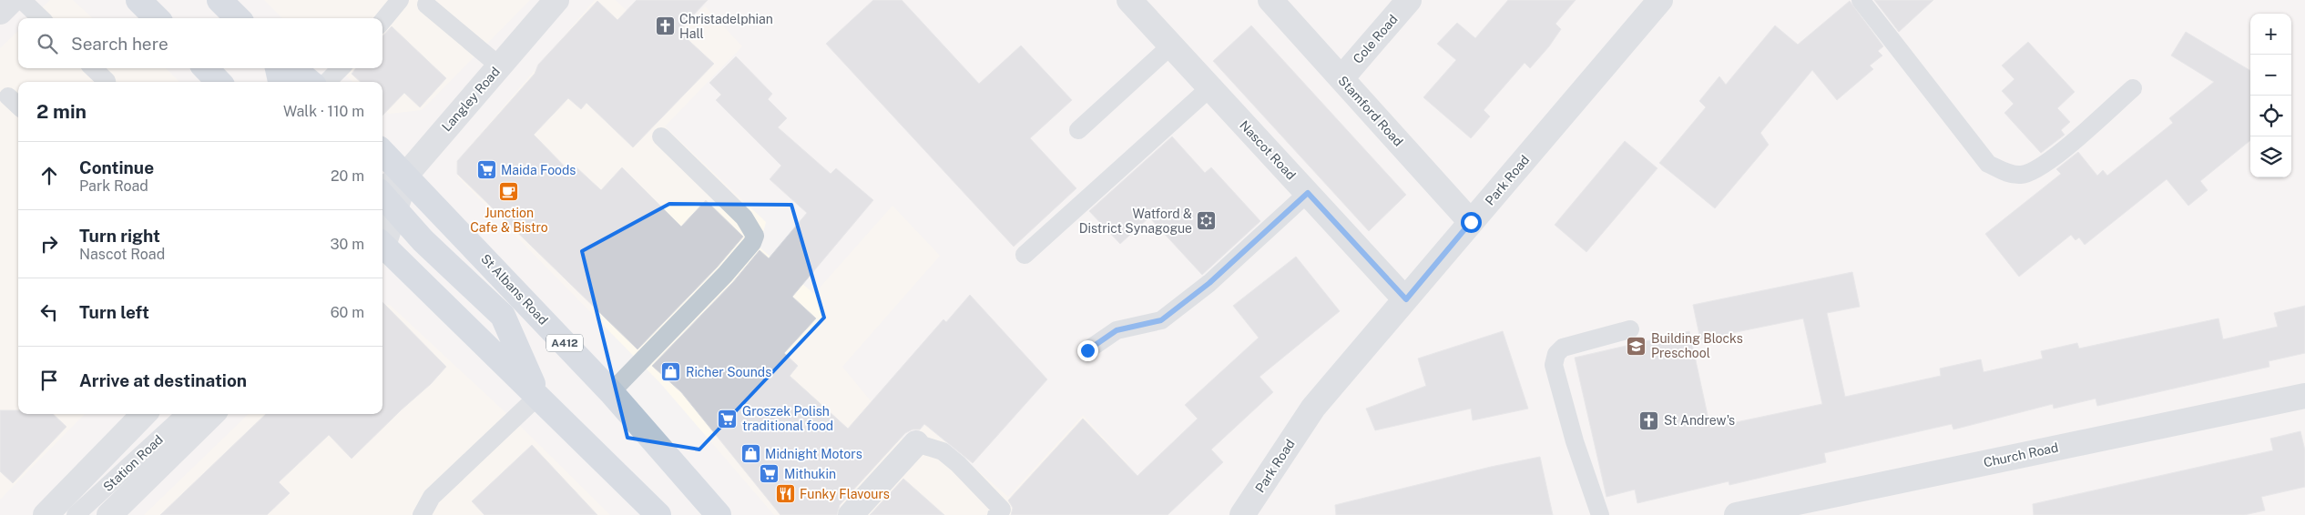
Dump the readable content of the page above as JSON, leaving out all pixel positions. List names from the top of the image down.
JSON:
{
  "streets": {
    "main road": ["St Albans Road", "A412"],
    "street": [
      "Cole Road",
      "Langley Road",
      "Stamford Road",
      "Nascot Road",
      "Park Road",
      "Church Road",
      "Station Road"
    ]
  },
  "crossings": [
    ["Cole Road", "Stamford Road"],
    ["Langley Road", "St Albans Road"],
    ["Stamford Road", "Park Road"],
    ["Nascot Road", "Park Road"]
  ],
  "places": {
    "church": ["Christadelphian Hall", "St Andrew's"],
    "supermarket": ["Maida Foods", "Groszek Polish traditional food", "Mithukin"],
    "cafe": ["Junction Cafe & Bistro"],
    "synagogue": ["Watford & District Synagogue"],
    "school or university": ["Building Blocks Preschool"],
    "shop": ["Richer Sounds", "Midnight Motors"],
    "restaurant": ["Funky Flavours"]
  },
  "page": {
    "map_buttons": ["+", "−"],
    "search": "Search here",
    "heading": ["2 min", "Walk · 110 m"],
    "list": [
      ["Continue", "Park Road", "20 m"],
      ["Turn right", "Nascot Road", "30 m"],
      ["Turn left", "60 m"],
      "Arrive at destination"
    ]
  }
}
